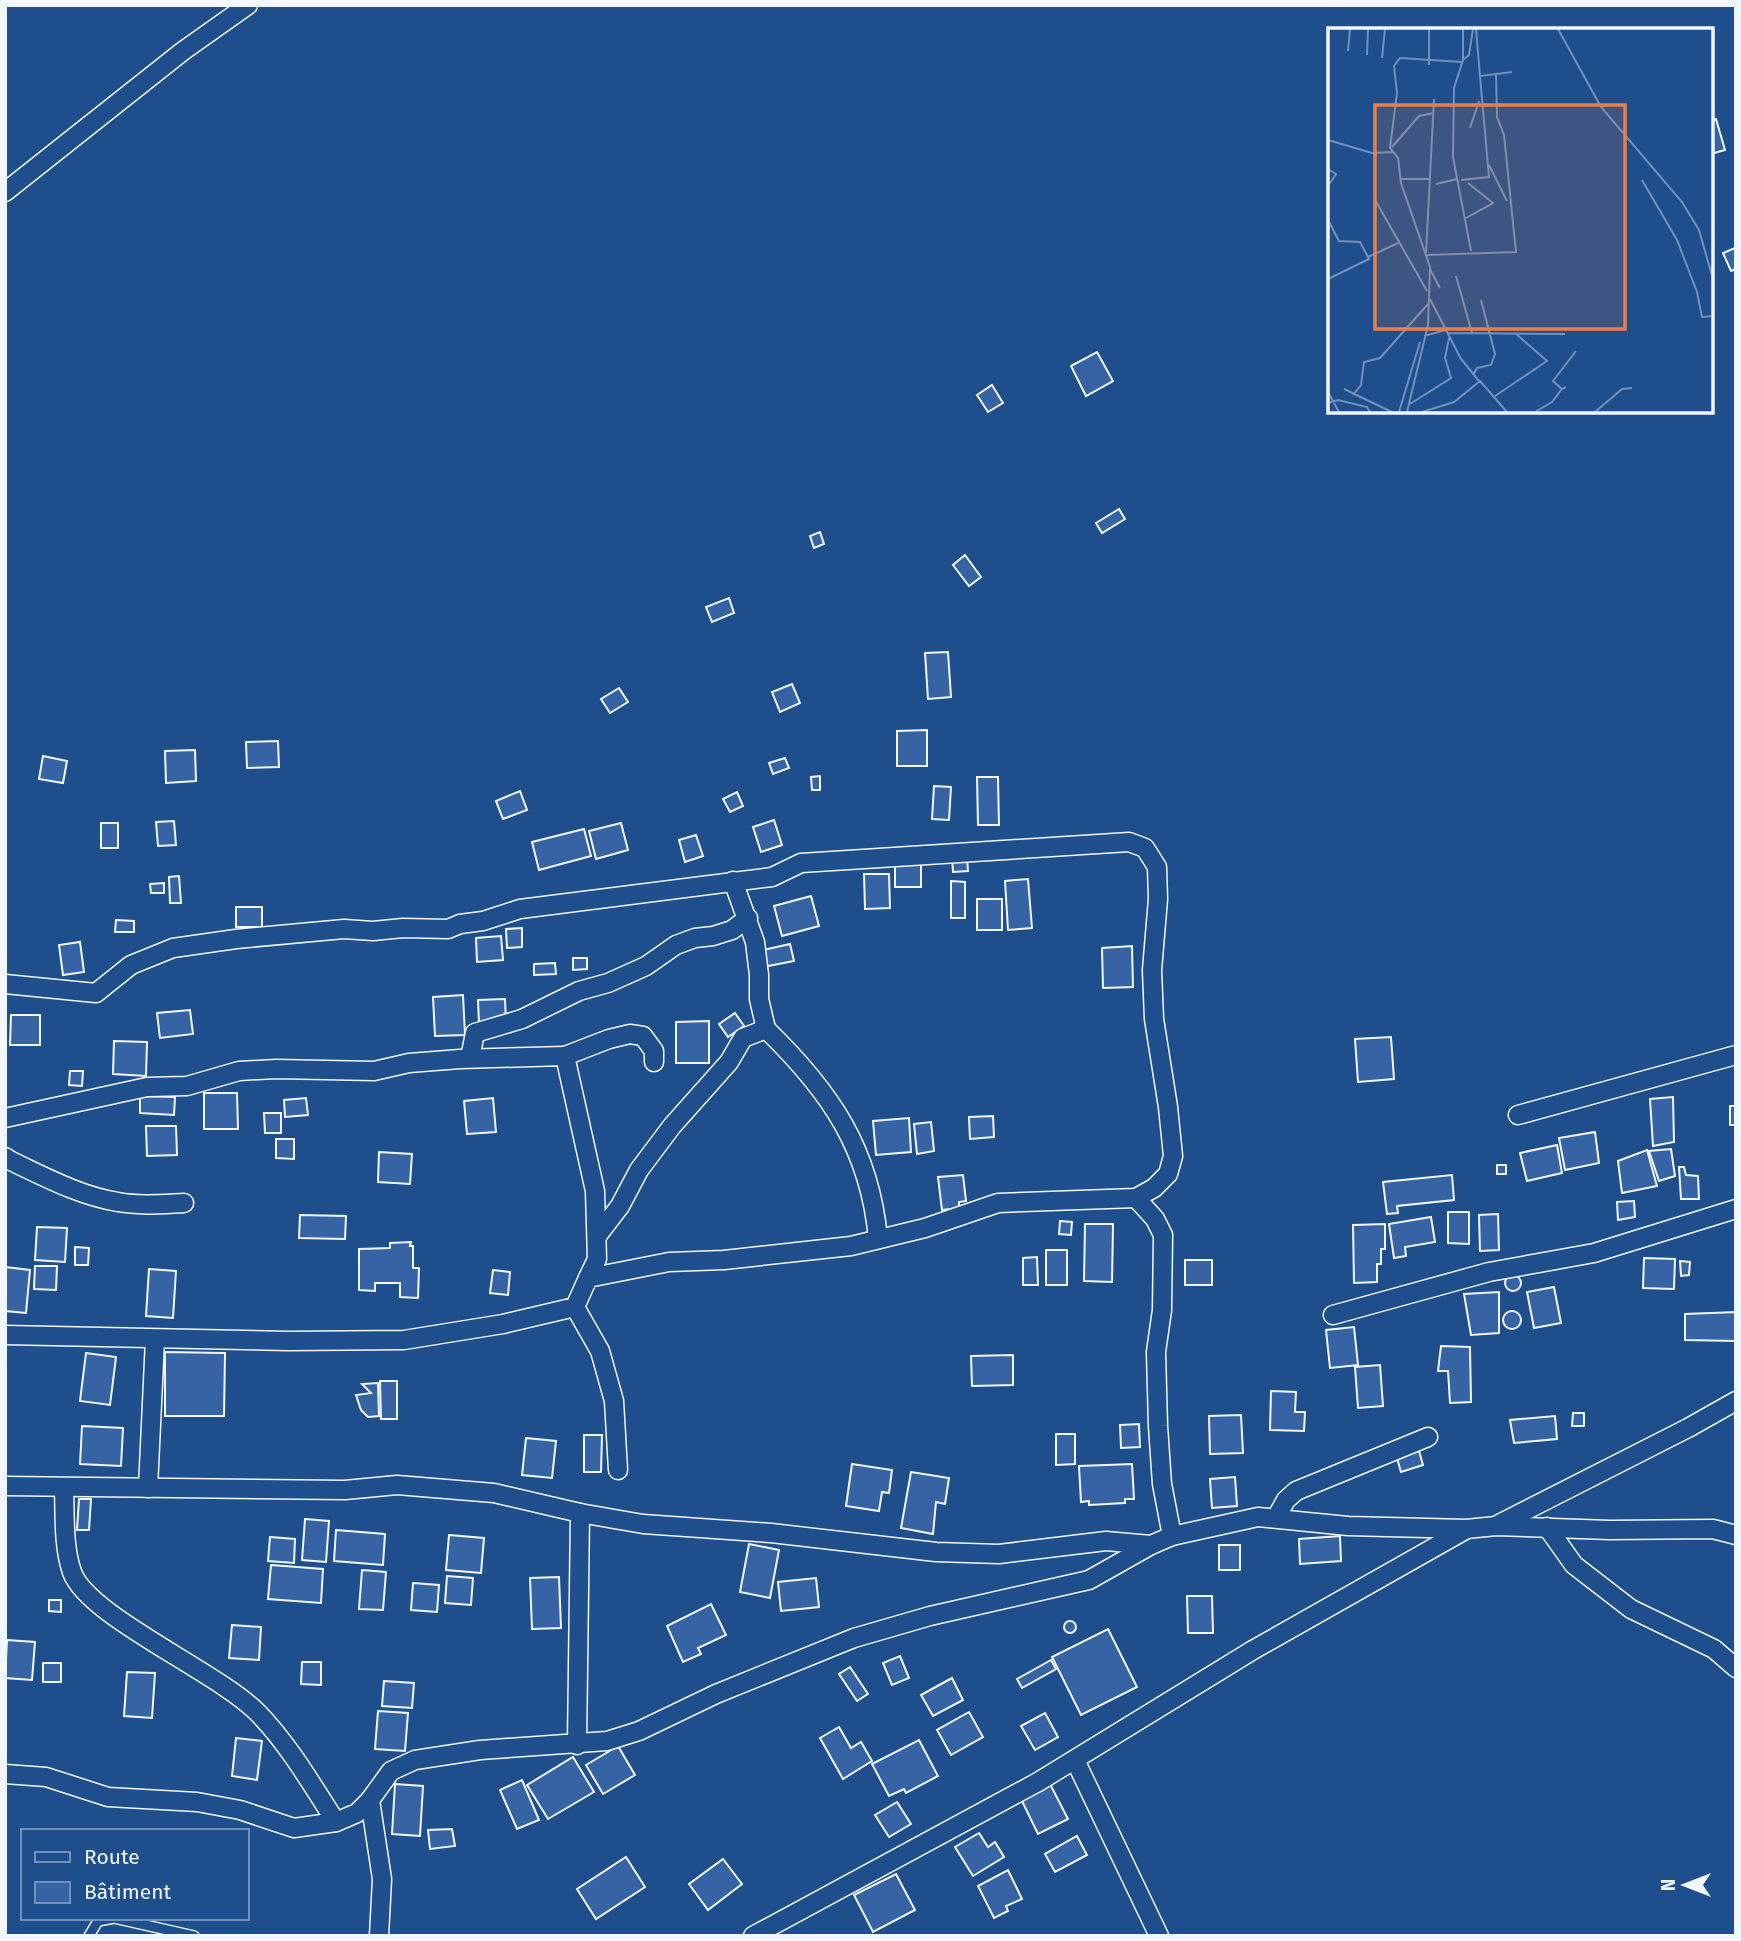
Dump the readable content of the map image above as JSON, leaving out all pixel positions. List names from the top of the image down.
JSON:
{
  "legend": ["Route", "Bâtiment"],
  "north": "left"
}
